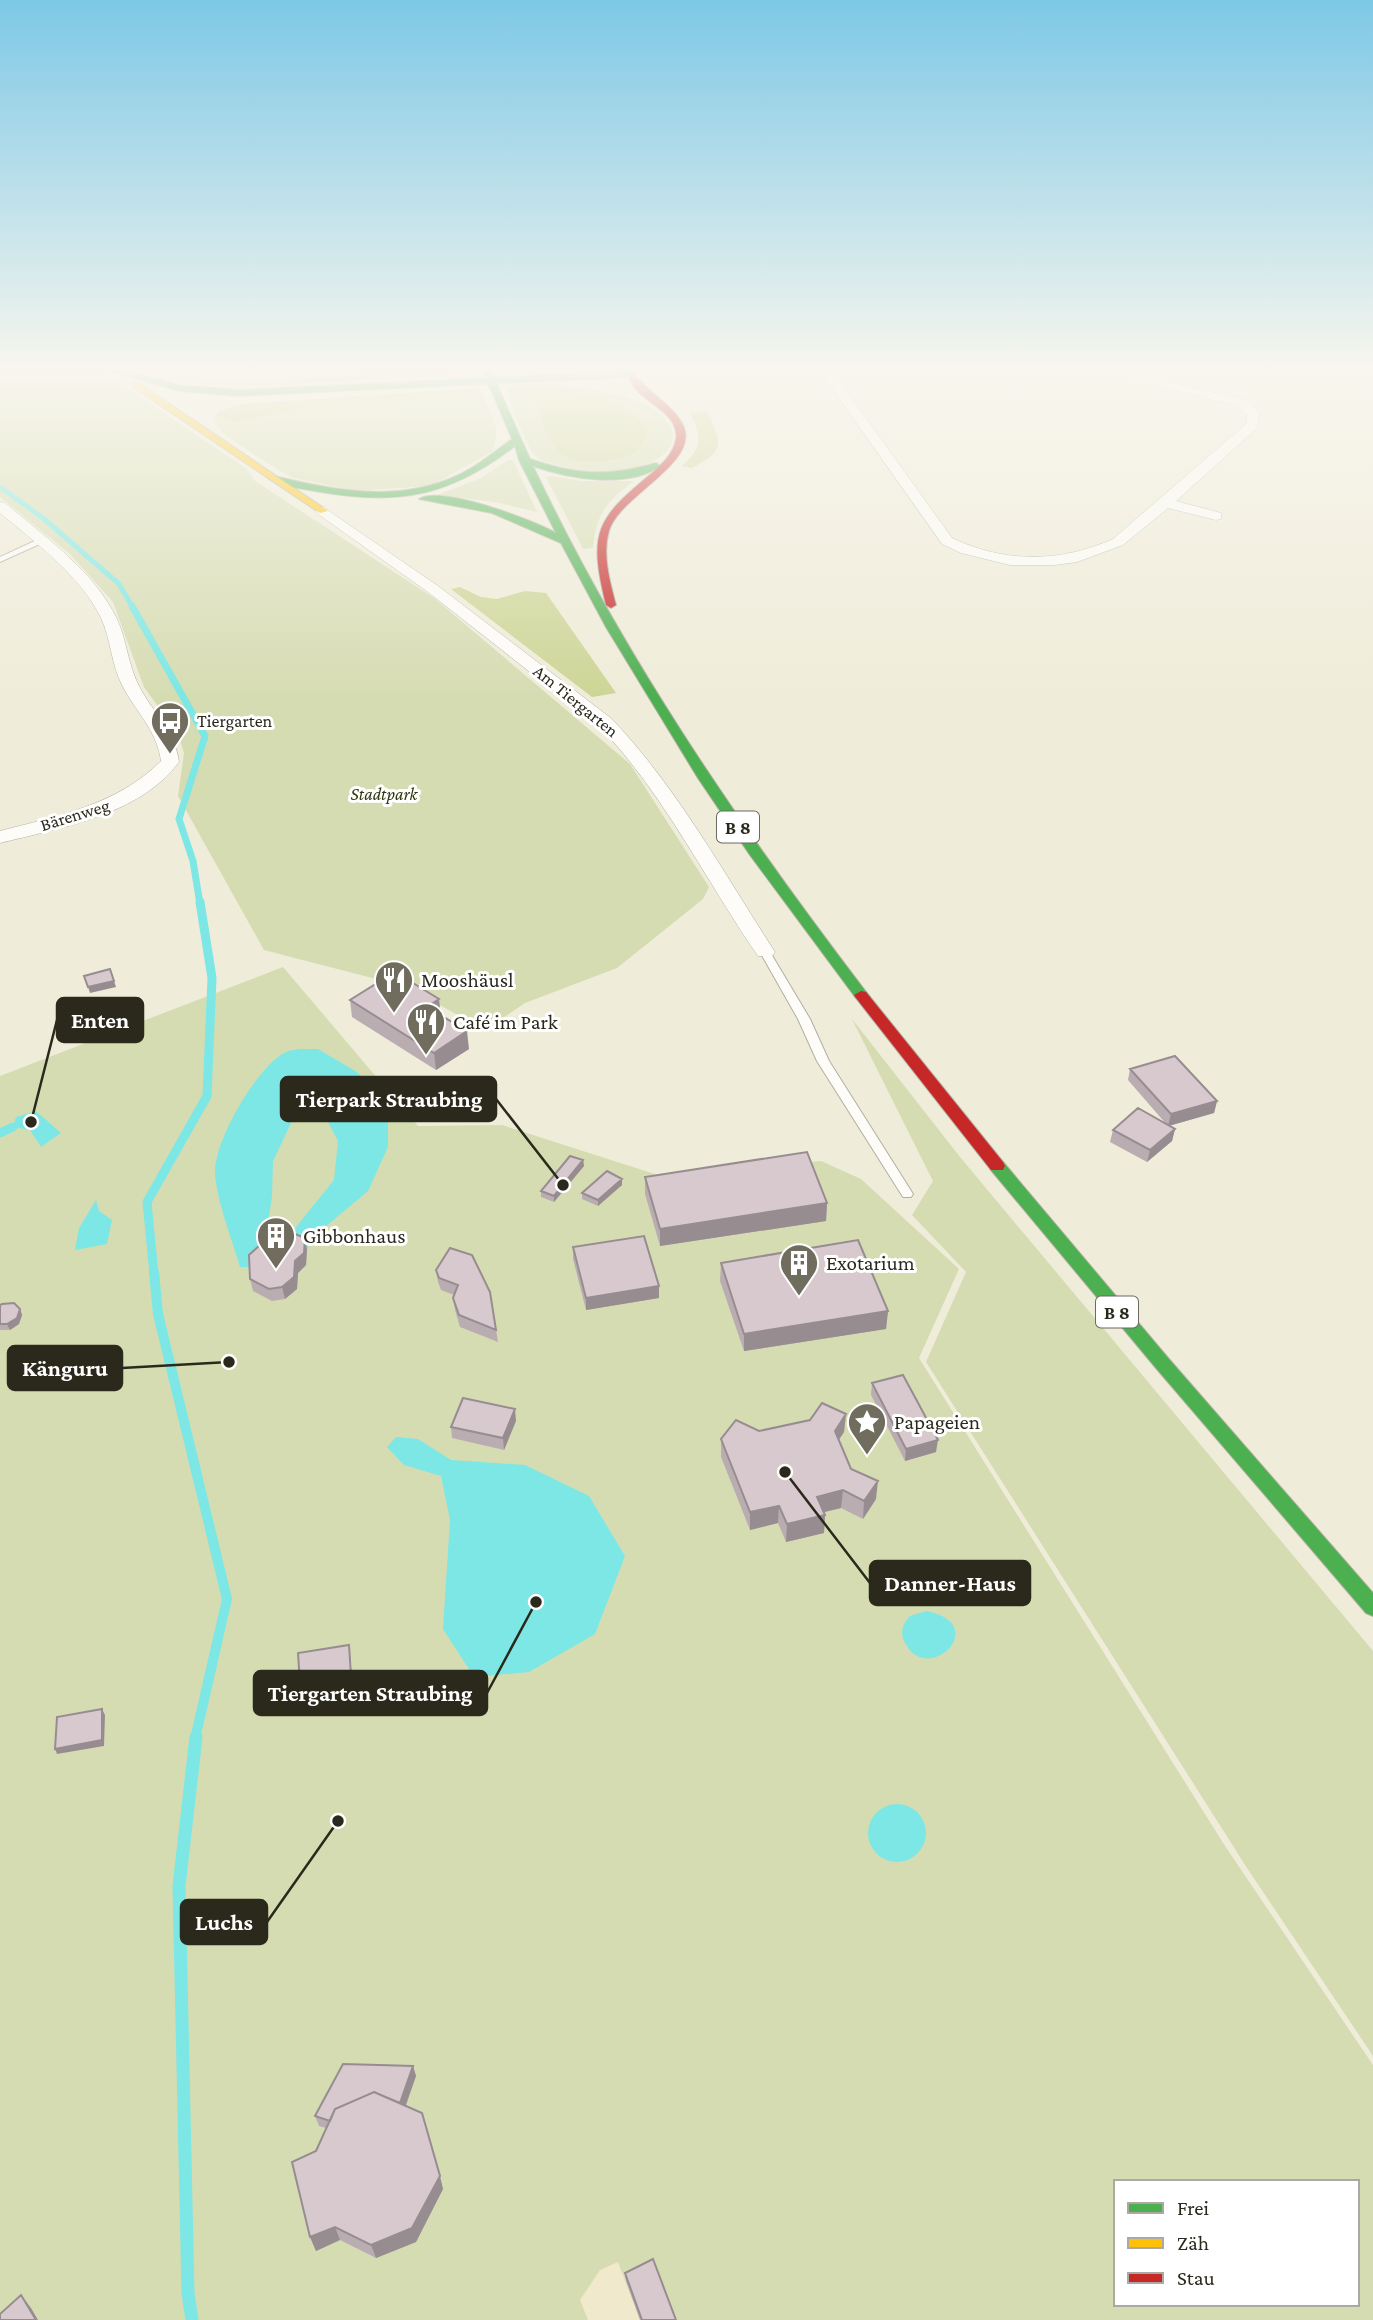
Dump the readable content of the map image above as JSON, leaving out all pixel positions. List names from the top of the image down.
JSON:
{
  "streets": {
    "main road": ["B 8"],
    "street": ["Am Tiergarten", "Bärenweg"]
  },
  "parks": ["Stadtpark"],
  "places": {
    "bus stop": ["Tiergarten"],
    "restaurant": ["Mooshäusl", "Café im Park"],
    "other": [
      "Enten",
      "Tierpark Straubing",
      "Känguru",
      "Danner-Haus",
      "Tiergarten Straubing",
      "Luchs"
    ],
    "building": ["Gibbonhaus", "Exotarium"],
    "place": ["Papageien"]
  },
  "legend": ["Frei", "Zäh", "Stau"]
}
